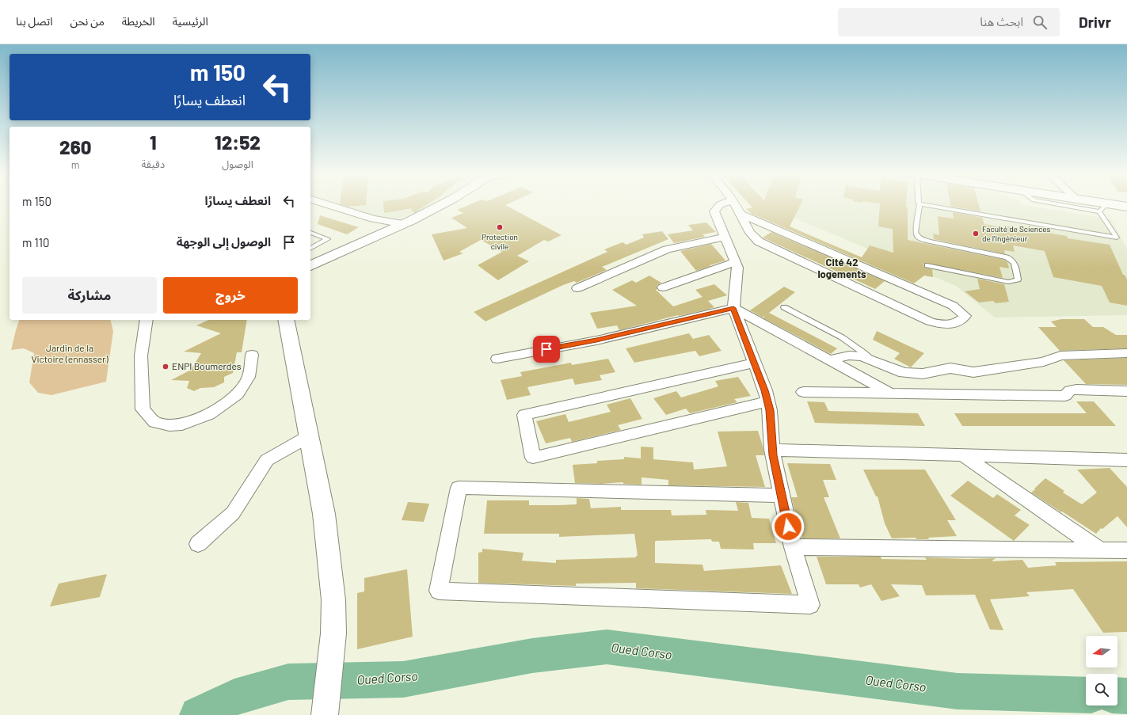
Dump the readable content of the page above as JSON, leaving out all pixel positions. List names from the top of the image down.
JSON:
{
  "districts": ["Cité 42 logements"],
  "water": ["Oued Corso"],
  "parks": ["Jardin de la Victoire (ennasser)"],
  "places": ["Protection civile", "Faculté de Sciences de l'Ingénieur", "ENPI Boumerdes"],
  "north": "left",
  "page": {
    "header": "Drivr",
    "search": "ابحث هنا",
    "nav": [
      "الرئيسية",
      "الخريطة",
      "من نحن",
      "اتصل بنا"
    ],
    "turn": ["150 m", "انعطف يسارًا"],
    "eta": [
      "12:52",
      "الوصول",
      "1",
      "دقيقة",
      "260",
      "m"
    ],
    "list": [
      {
        "name": "انعطف يسارًا",
        "value": "150 m"
      },
      {
        "name": "الوصول إلى الوجهة",
        "value": "110 m"
      }
    ],
    "buttons": ["خروج", "مشاركة"]
  }
}
